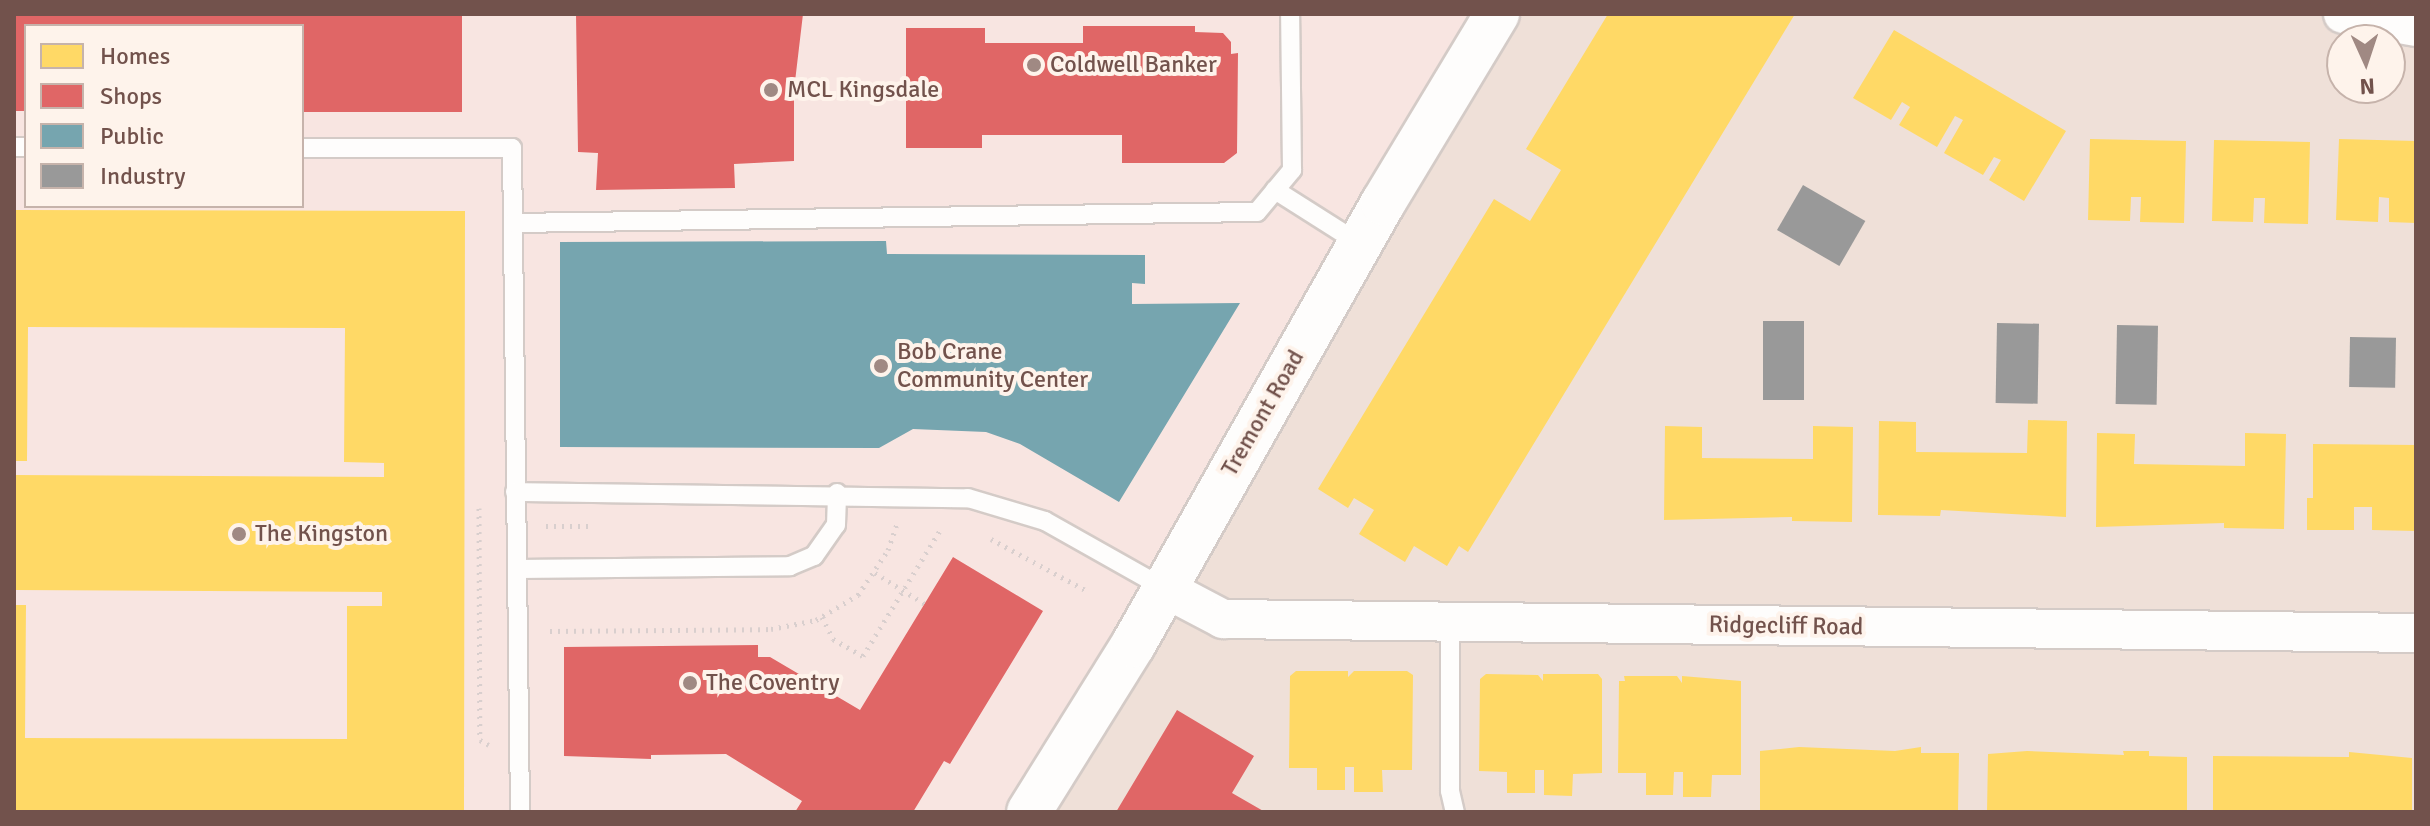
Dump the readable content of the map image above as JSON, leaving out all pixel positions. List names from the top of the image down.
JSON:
{
  "streets": {
    "main road": ["Tremont Road"],
    "street": ["Ridgecliff Road"]
  },
  "crossings": [
    ["Tremont Road", "Ridgecliff Road"]
  ],
  "places": [
    "Coldwell Banker",
    "MCL Kingsdale",
    "Bob Crane Community Center",
    "The Kingston",
    "The Coventry"
  ],
  "legend": [
    "Homes",
    "Shops",
    "Public",
    "Industry"
  ],
  "north": "bottom"
}
